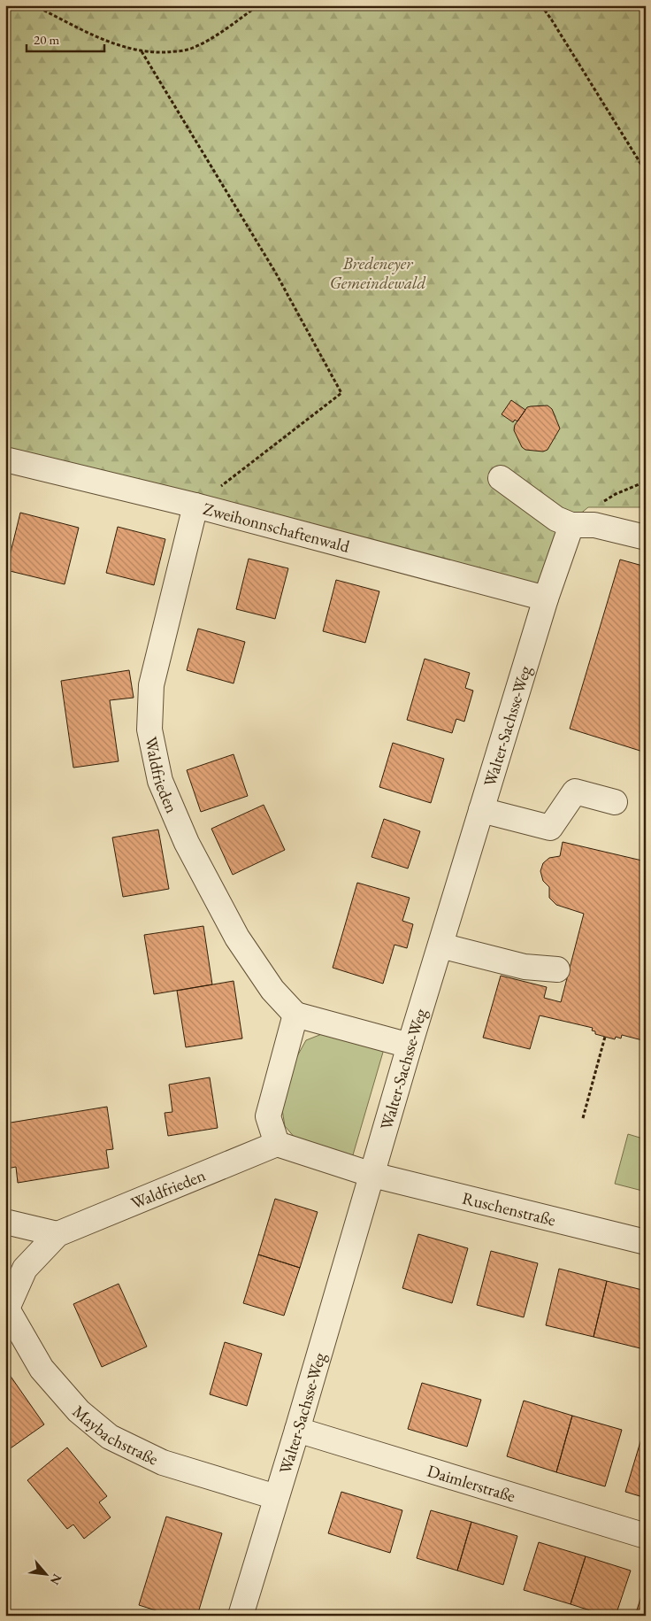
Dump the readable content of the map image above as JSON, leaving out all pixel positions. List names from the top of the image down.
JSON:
{
  "streets": {
    "street": [
      "Zweihonnschaftenwald",
      "Walter-Sachsse-Weg",
      "Waldfrieden",
      "Ruschenstraße",
      "Maybachstraße",
      "Daimlerstraße"
    ]
  },
  "crossings": [
    ["Zweihonnschaftenwald", "Walter-Sachsse-Weg"],
    ["Zweihonnschaftenwald", "Waldfrieden"],
    ["Walter-Sachsse-Weg", "Ruschenstraße"],
    ["Walter-Sachsse-Weg", "Maybachstraße"],
    ["Walter-Sachsse-Weg", "Daimlerstraße"],
    ["Waldfrieden", "Maybachstraße"]
  ],
  "parks": ["Bredeneyer Gemeindewald"],
  "scale_bar": "20 m",
  "north": "bottom right"
}
